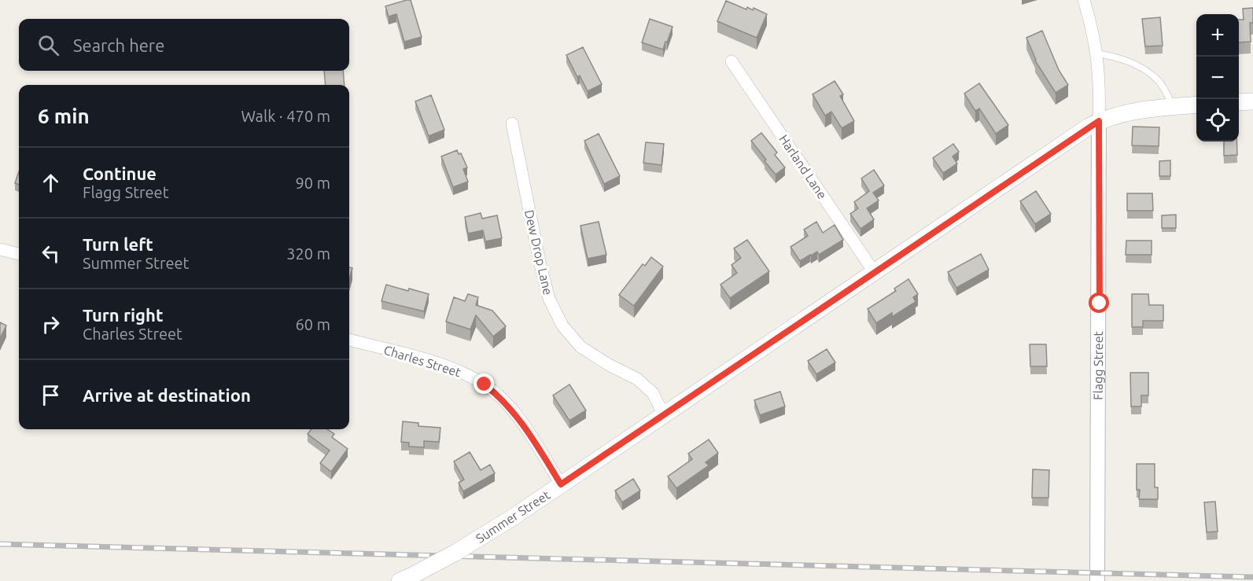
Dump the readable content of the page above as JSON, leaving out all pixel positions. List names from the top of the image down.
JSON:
{
  "streets": {
    "main road": ["Summer Street"],
    "street": [
      "Harland Lane",
      "Dew Drop Lane",
      "Charles Street",
      "Flagg Street"
    ]
  },
  "crossings": [
    ["Harland Lane", "Summer Street"],
    ["Dew Drop Lane", "Summer Street"],
    ["Charles Street", "Summer Street"],
    ["Flagg Street", "Summer Street"]
  ],
  "page": {
    "map_buttons": ["+", "−"],
    "search": "Search here",
    "heading": ["6 min", "Walk · 470 m"],
    "list": [
      ["Continue", "Flagg Street", "90 m"],
      ["Turn left", "Summer Street", "320 m"],
      ["Turn right", "Charles Street", "60 m"],
      "Arrive at destination"
    ]
  }
}
